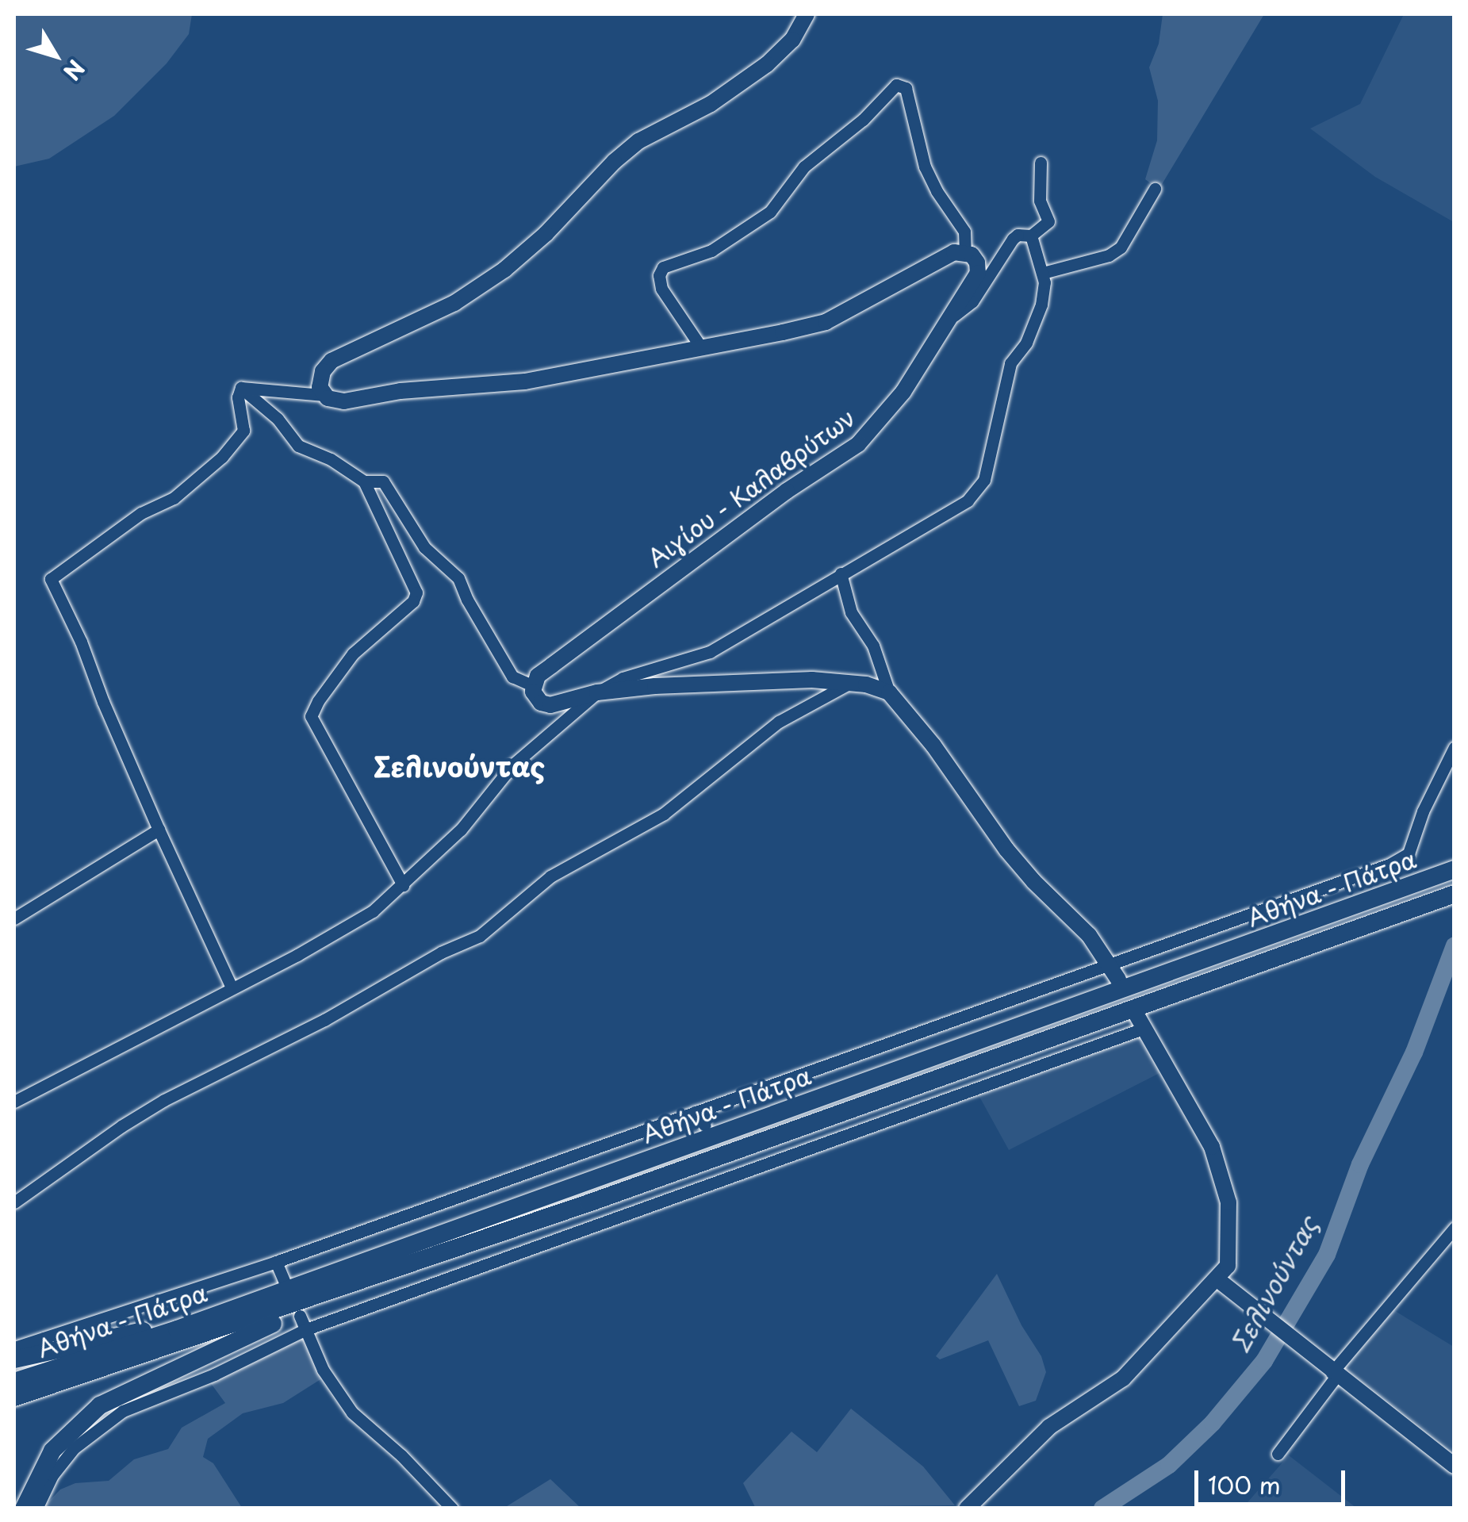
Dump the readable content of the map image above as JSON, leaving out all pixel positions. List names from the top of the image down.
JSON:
{
  "streets": {
    "highway": ["Αθήνα - Πάτρα"],
    "main road": ["Αιγίου - Καλαβρύτων"]
  },
  "districts": ["Σελινούντας"],
  "water": ["Σελινούντας"],
  "scale_bar": "100 m",
  "north": "bottom right"
}
